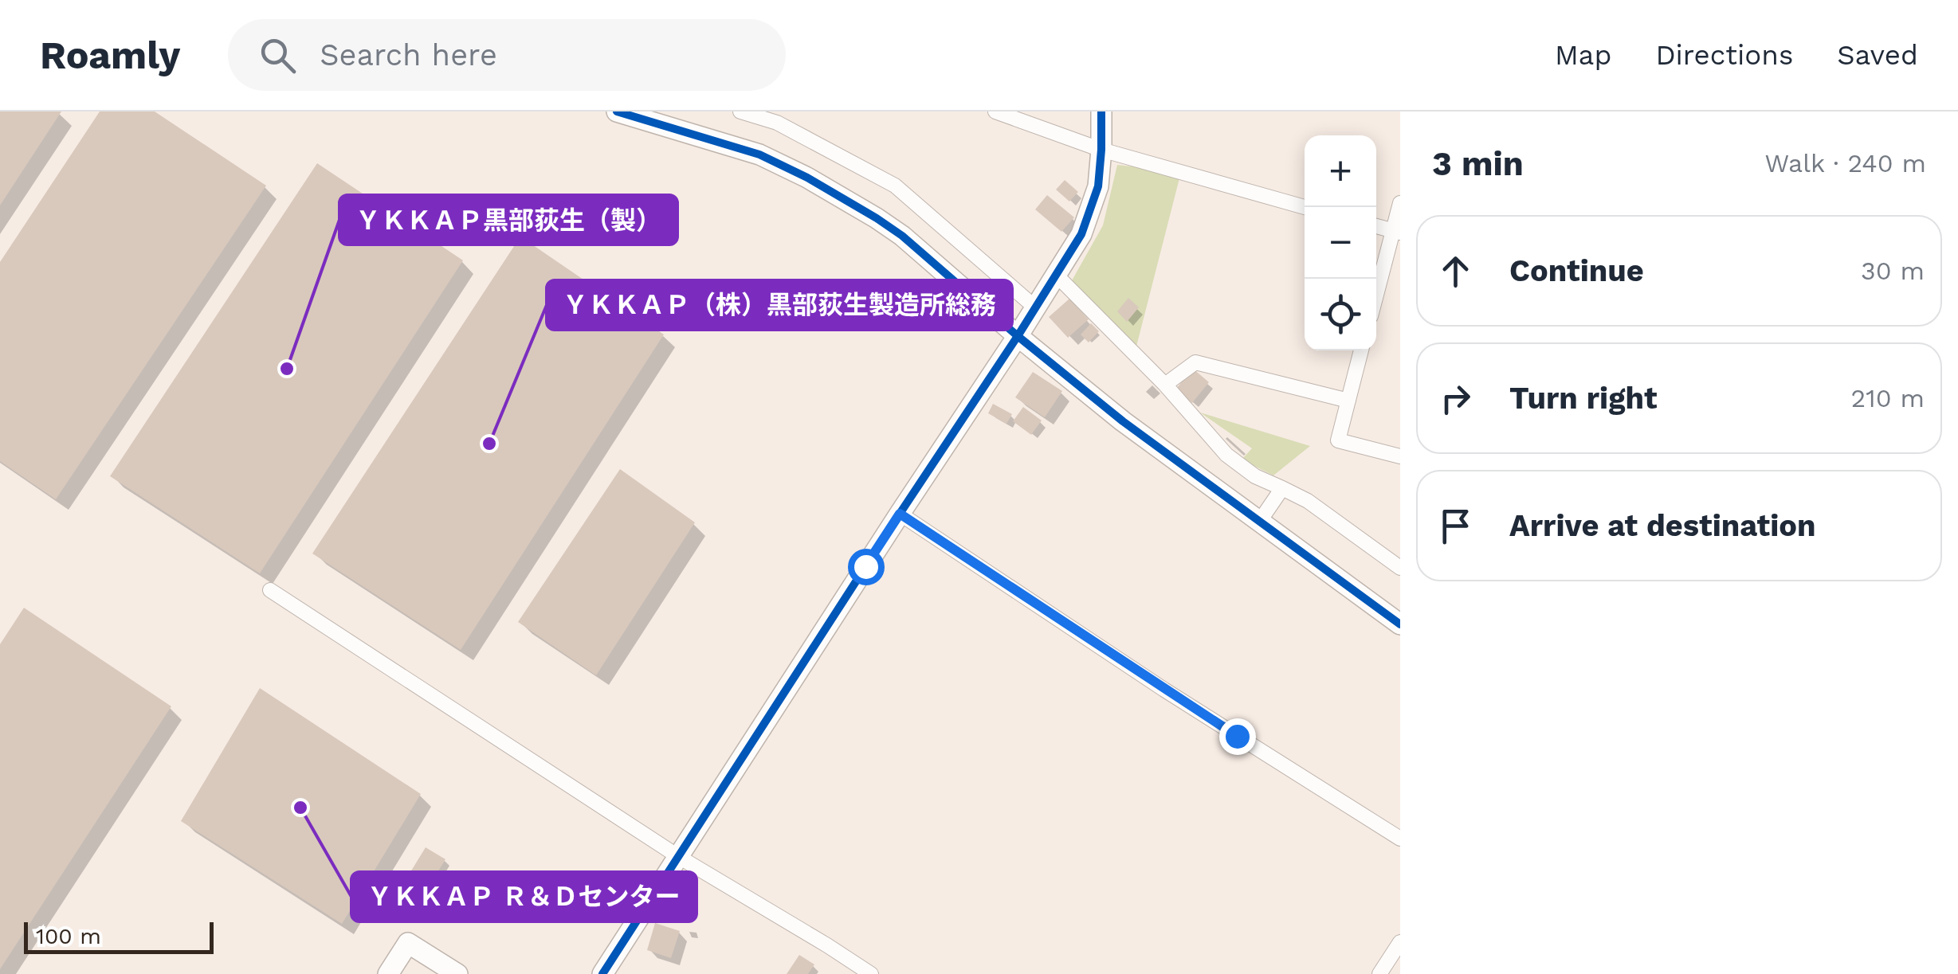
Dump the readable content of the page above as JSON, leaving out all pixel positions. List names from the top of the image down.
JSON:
{
  "places": ["ＹＫＫＡＰ黒部荻生（製）", "ＹＫＫＡＰ（株）黒部荻生製造所総務", "ＹＫＫＡＰ Ｒ＆Ｄセンター"],
  "scale_bar": "100 m",
  "page": {
    "header": "Roamly",
    "search": "Search here",
    "nav": ["Map", "Directions", "Saved"],
    "heading": ["3 min", "Walk · 240 m"],
    "map_buttons": ["+", "−"],
    "list": [
      ["Continue", "30 m"],
      ["Turn right", "210 m"],
      "Arrive at destination"
    ],
    "scale": "100 m"
  }
}
